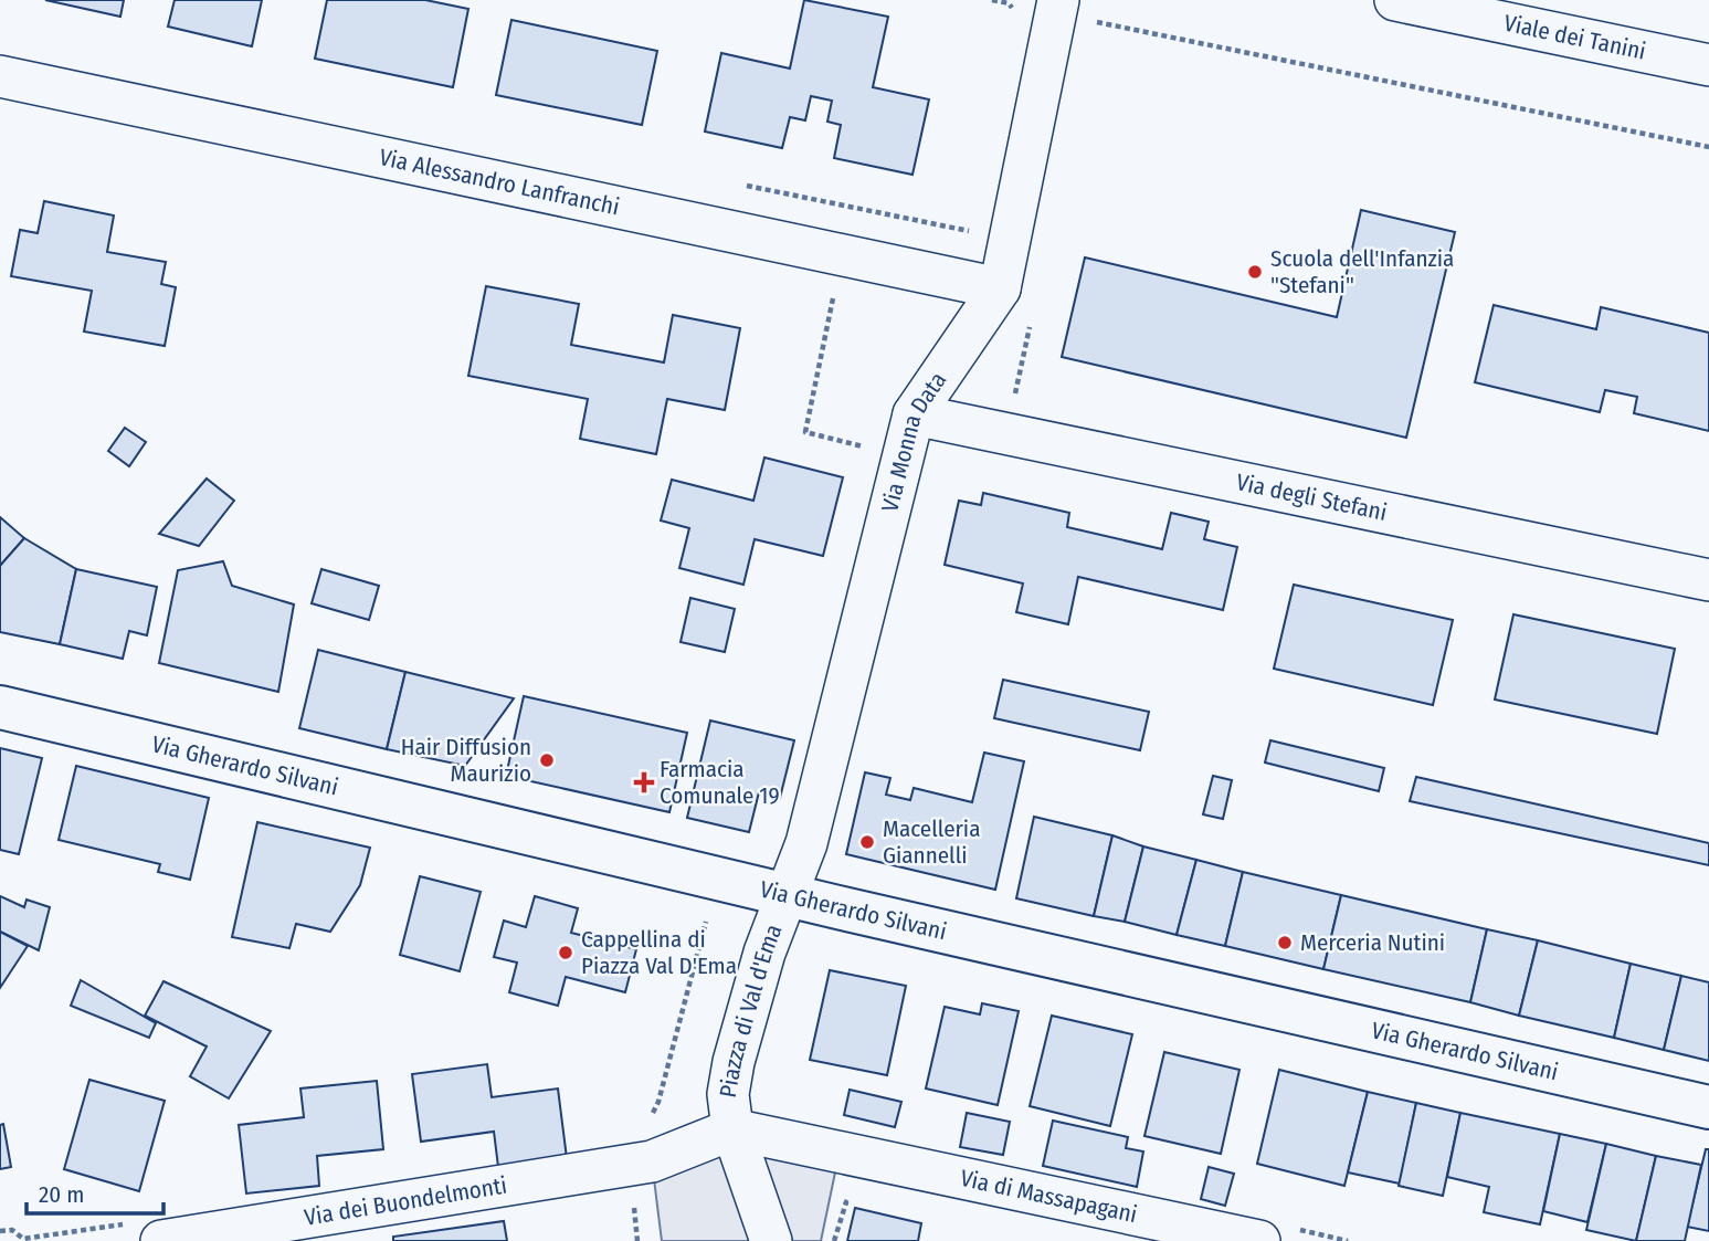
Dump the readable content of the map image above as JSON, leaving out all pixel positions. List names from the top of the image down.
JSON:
{
  "streets": {
    "main road": ["Via Gherardo Silvani"],
    "street": [
      "Viale dei Tanini",
      "Via Alessandro Lanfranchi",
      "Via Monna Data",
      "Via degli Stefani",
      "Piazza di Val d'Ema",
      "Via di Massapagani",
      "Via dei Buondelmonti"
    ]
  },
  "crossings": [
    ["Via Alessandro Lanfranchi", "Via Monna Data"],
    ["Via Monna Data", "Via degli Stefani"],
    ["Via Monna Data", "Via Gherardo Silvani"],
    ["Via Monna Data", "Piazza di Val d'Ema"],
    ["Via Gherardo Silvani", "Piazza di Val d'Ema"],
    ["Piazza di Val d'Ema", "Via di Massapagani"],
    ["Piazza di Val d'Ema", "Via dei Buondelmonti"]
  ],
  "places": {
    "other": [
      "Scuola dell'Infanzia \"Stefani\"",
      "Hair Diffusion Maurizio",
      "Macelleria Giannelli",
      "Merceria Nutini",
      "Cappellina di Piazza Val D'Ema"
    ],
    "health": ["Farmacia Comunale 19"]
  },
  "scale_bar": "20 m"
}
